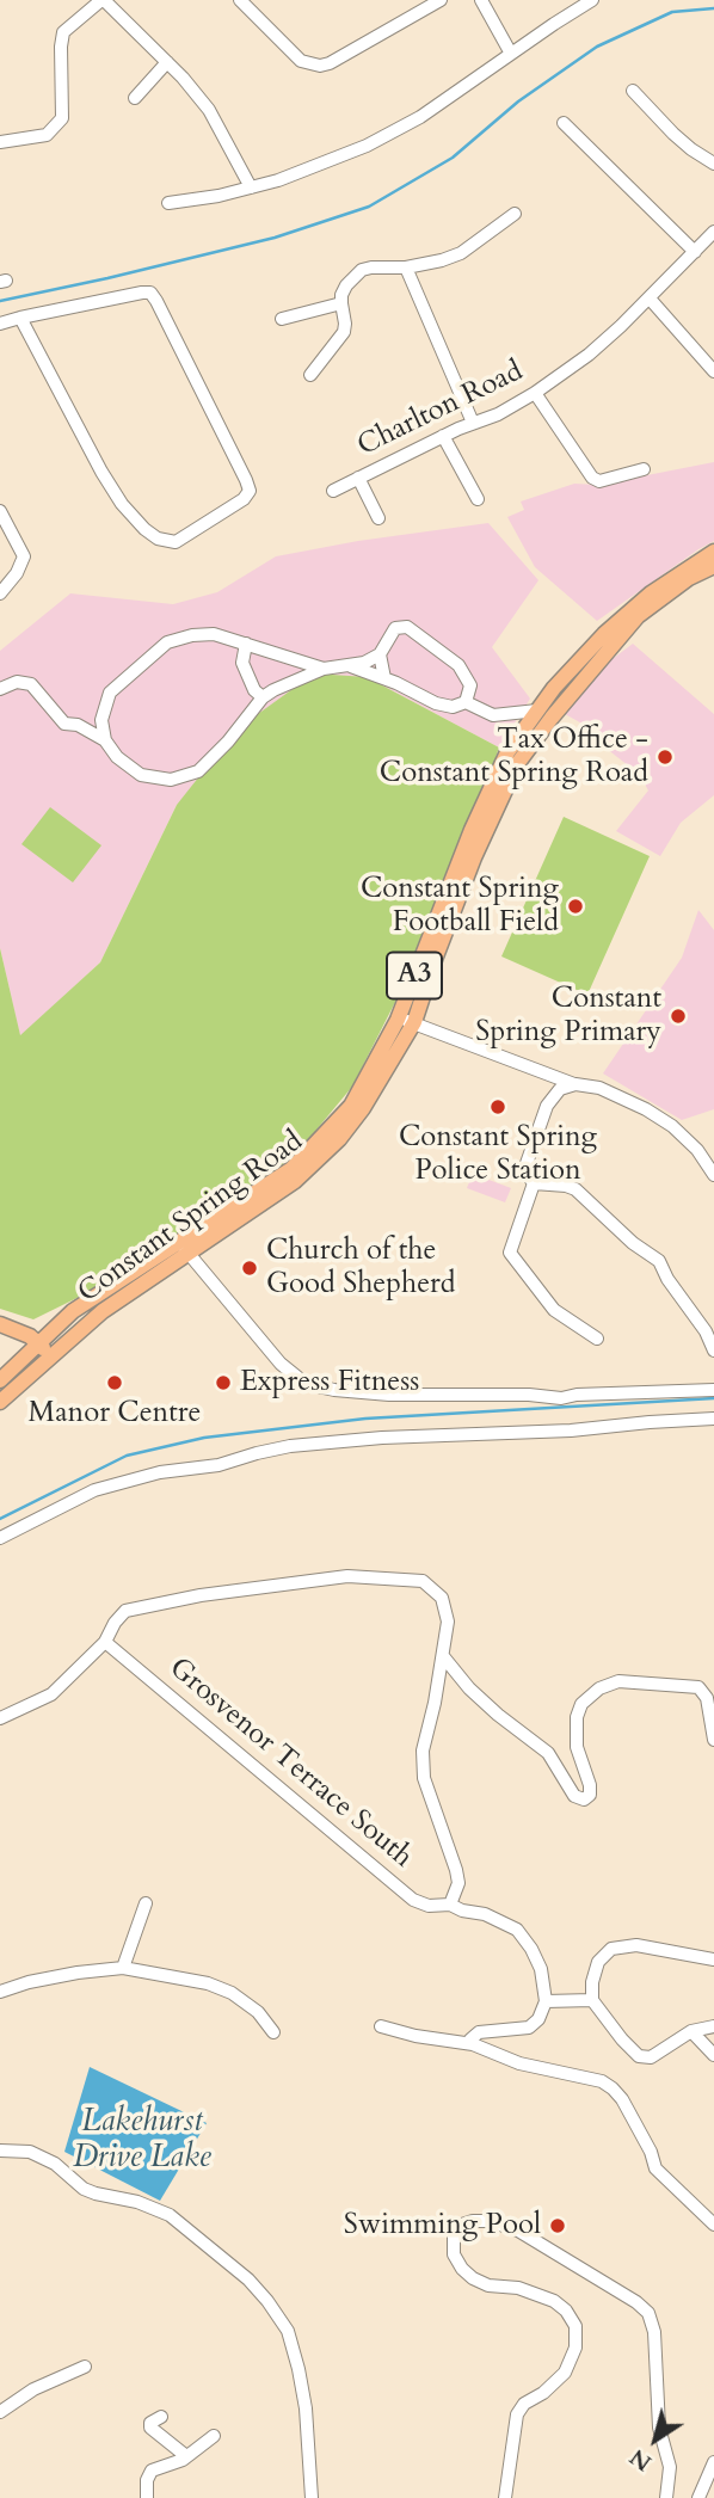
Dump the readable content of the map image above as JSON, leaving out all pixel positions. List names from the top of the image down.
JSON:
{
  "streets": {
    "main road": ["A3", "Constant Spring Road"],
    "street": ["Charlton Road", "Grosvenor Terrace South"]
  },
  "water": ["Lakehurst Drive Lake"],
  "places": [
    "Tax Office - Constant Spring Road",
    "Constant Spring Football Field",
    "Constant Spring Primary",
    "Constant Spring Police Station",
    "Church of the Good Shepherd",
    "Manor Centre",
    "Express Fitness",
    "Swimming Pool"
  ],
  "north": "bottom left"
}
